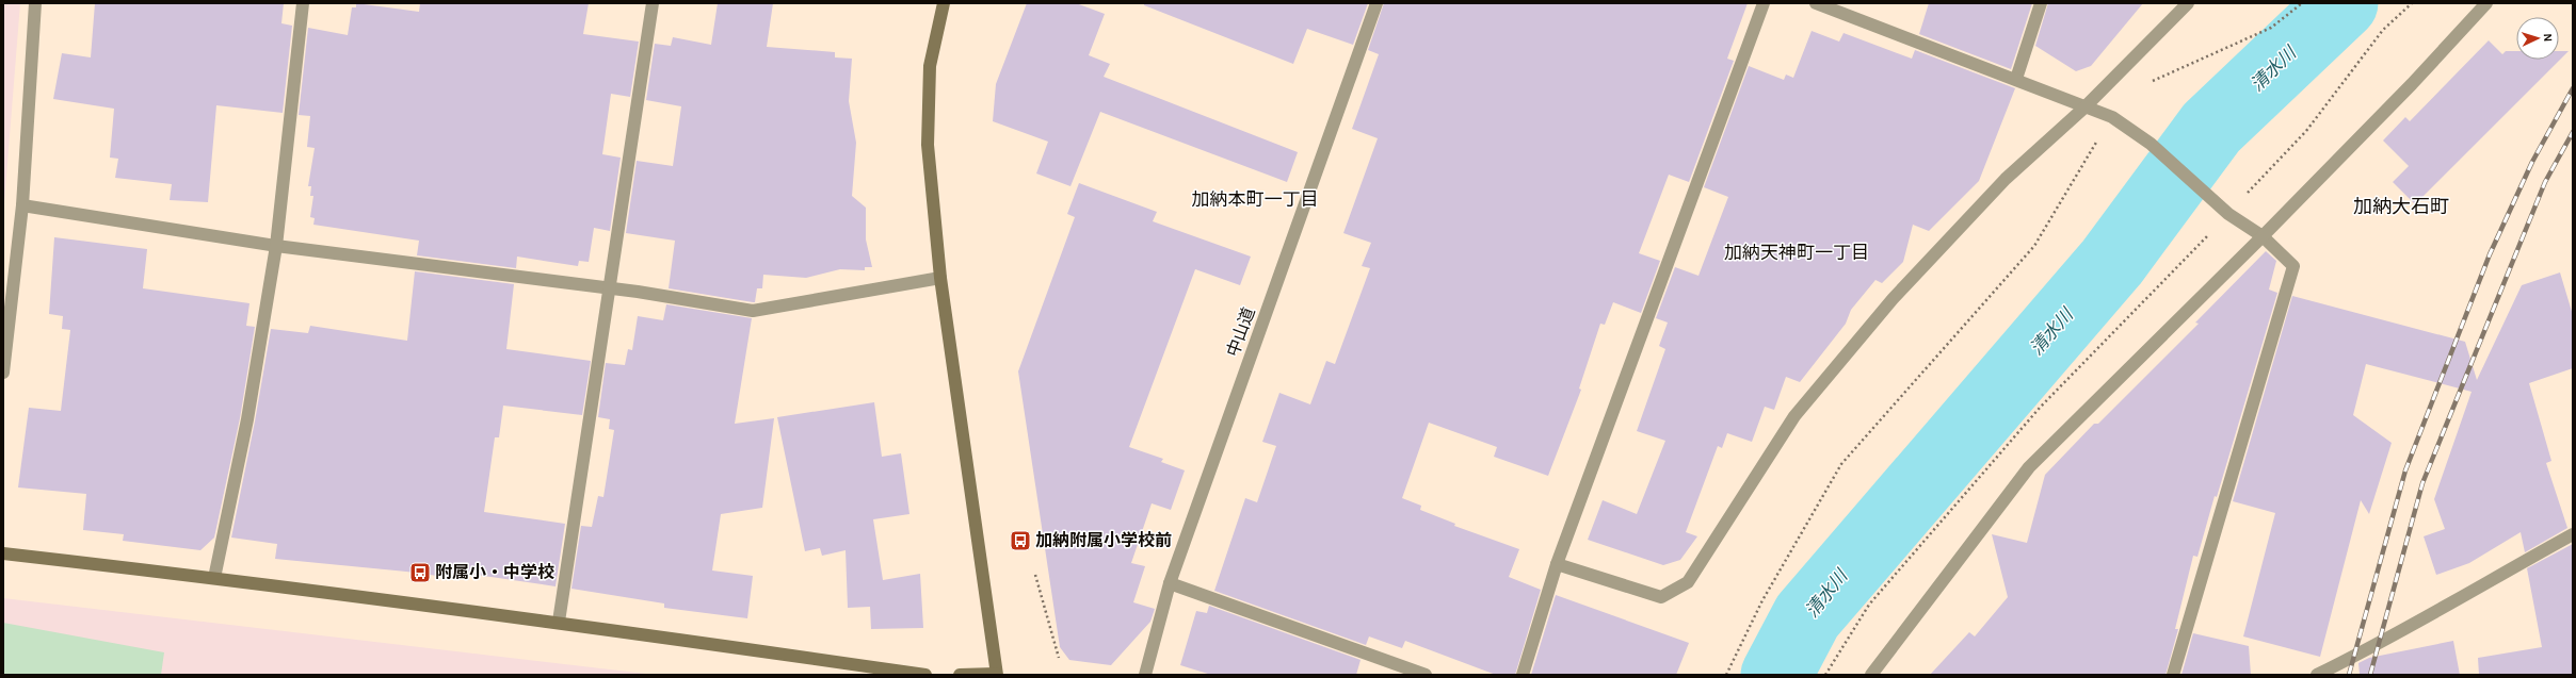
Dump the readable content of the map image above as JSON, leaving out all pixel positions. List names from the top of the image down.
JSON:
{
  "streets": {
    "street": ["中山道"]
  },
  "districts": ["加納本町一丁目", "加納大石町", "加納天神町一丁目"],
  "water": ["清水川"],
  "places": {
    "bus stop": ["加納附属小学校前", "附属小・中学校"]
  },
  "north": "right"
}
